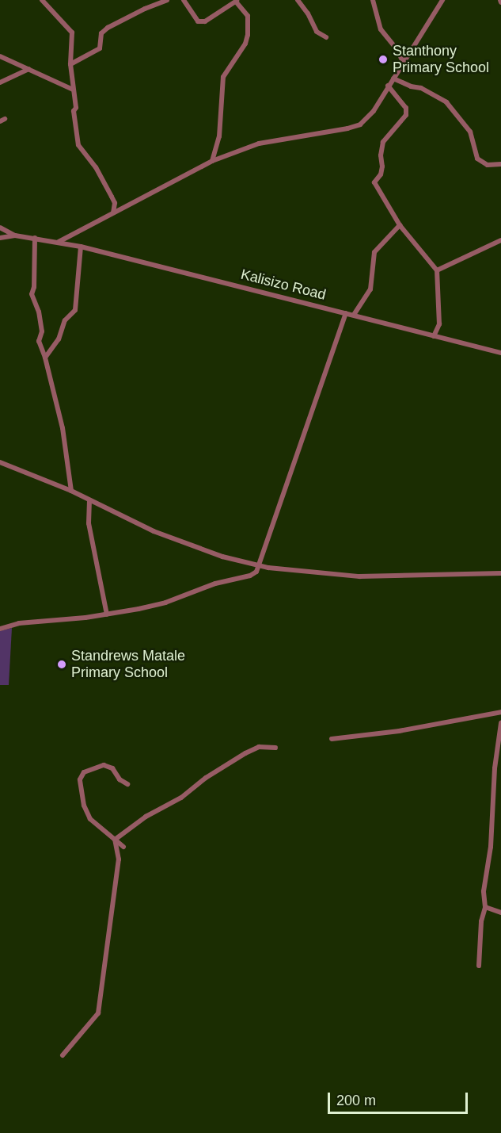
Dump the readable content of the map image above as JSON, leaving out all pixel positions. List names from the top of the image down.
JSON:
{
  "streets": {
    "street": ["Kalisizo Road"]
  },
  "places": ["Stanthony Primary School", "Standrews Matale Primary School"],
  "scale_bar": "200 m"
}
